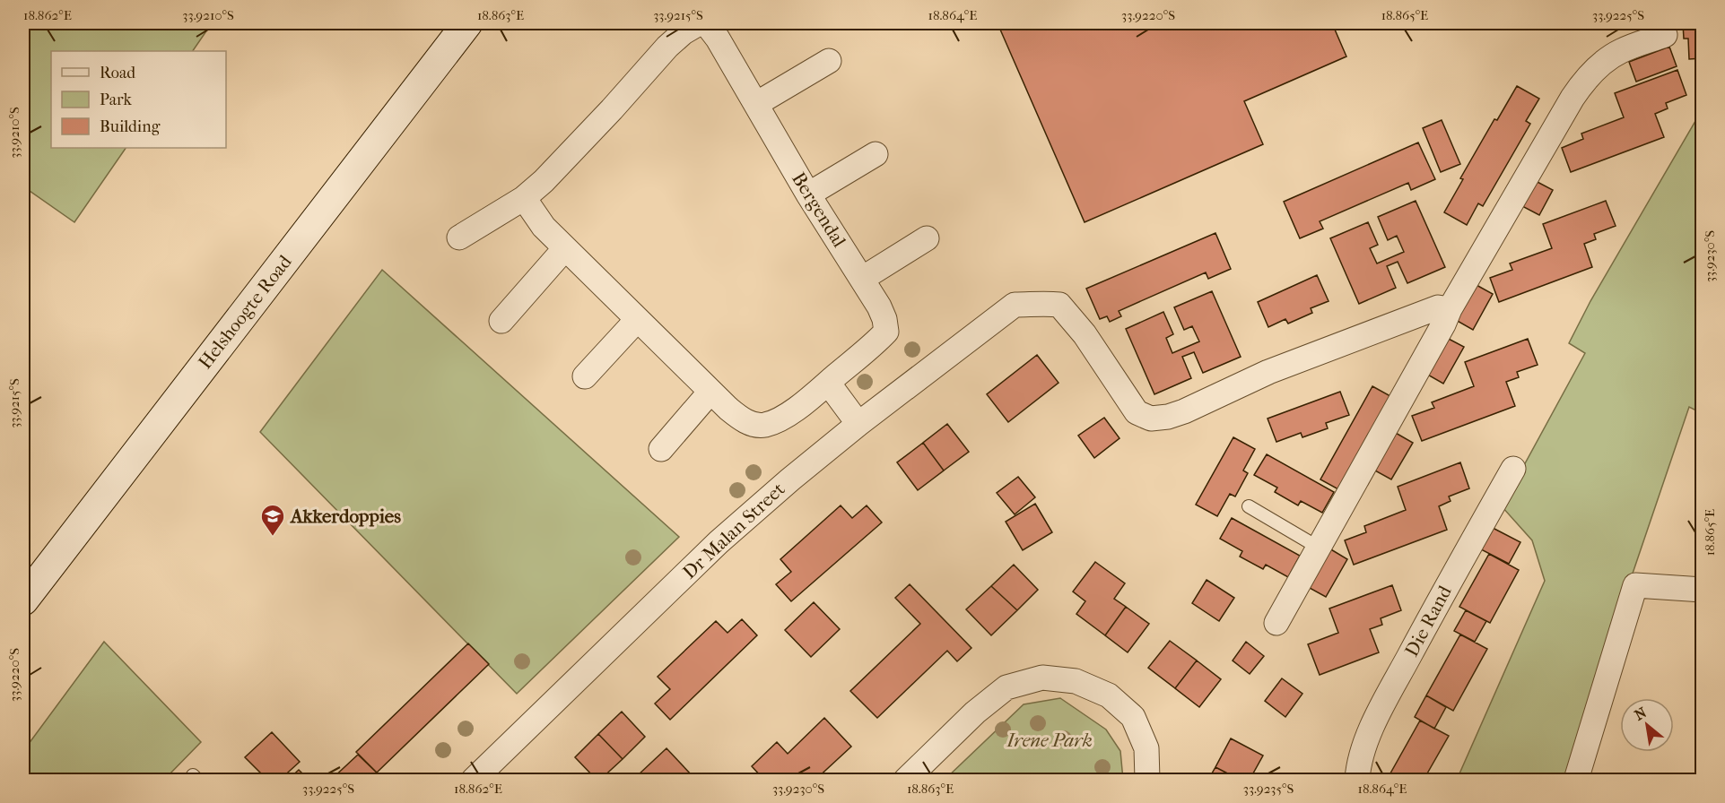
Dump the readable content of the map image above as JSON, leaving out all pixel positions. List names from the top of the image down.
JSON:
{
  "streets": {
    "main road": ["Helshoogte Road"],
    "street": ["Bergendal", "Dr Malan Street", "Die Rand"]
  },
  "parks": ["Irene Park"],
  "places": {
    "school or university": ["Akkerdoppies"]
  },
  "legend": ["Road", "Park", "Building"],
  "north": "top left",
  "coordinates": [
    "18.862°E",
    "33.9210°S",
    "18.863°E",
    "33.9215°S",
    "18.864°E",
    "33.9220°S",
    "18.865°E",
    "33.9225°S",
    "33.9230°S",
    "33.9235°S"
  ]
}
